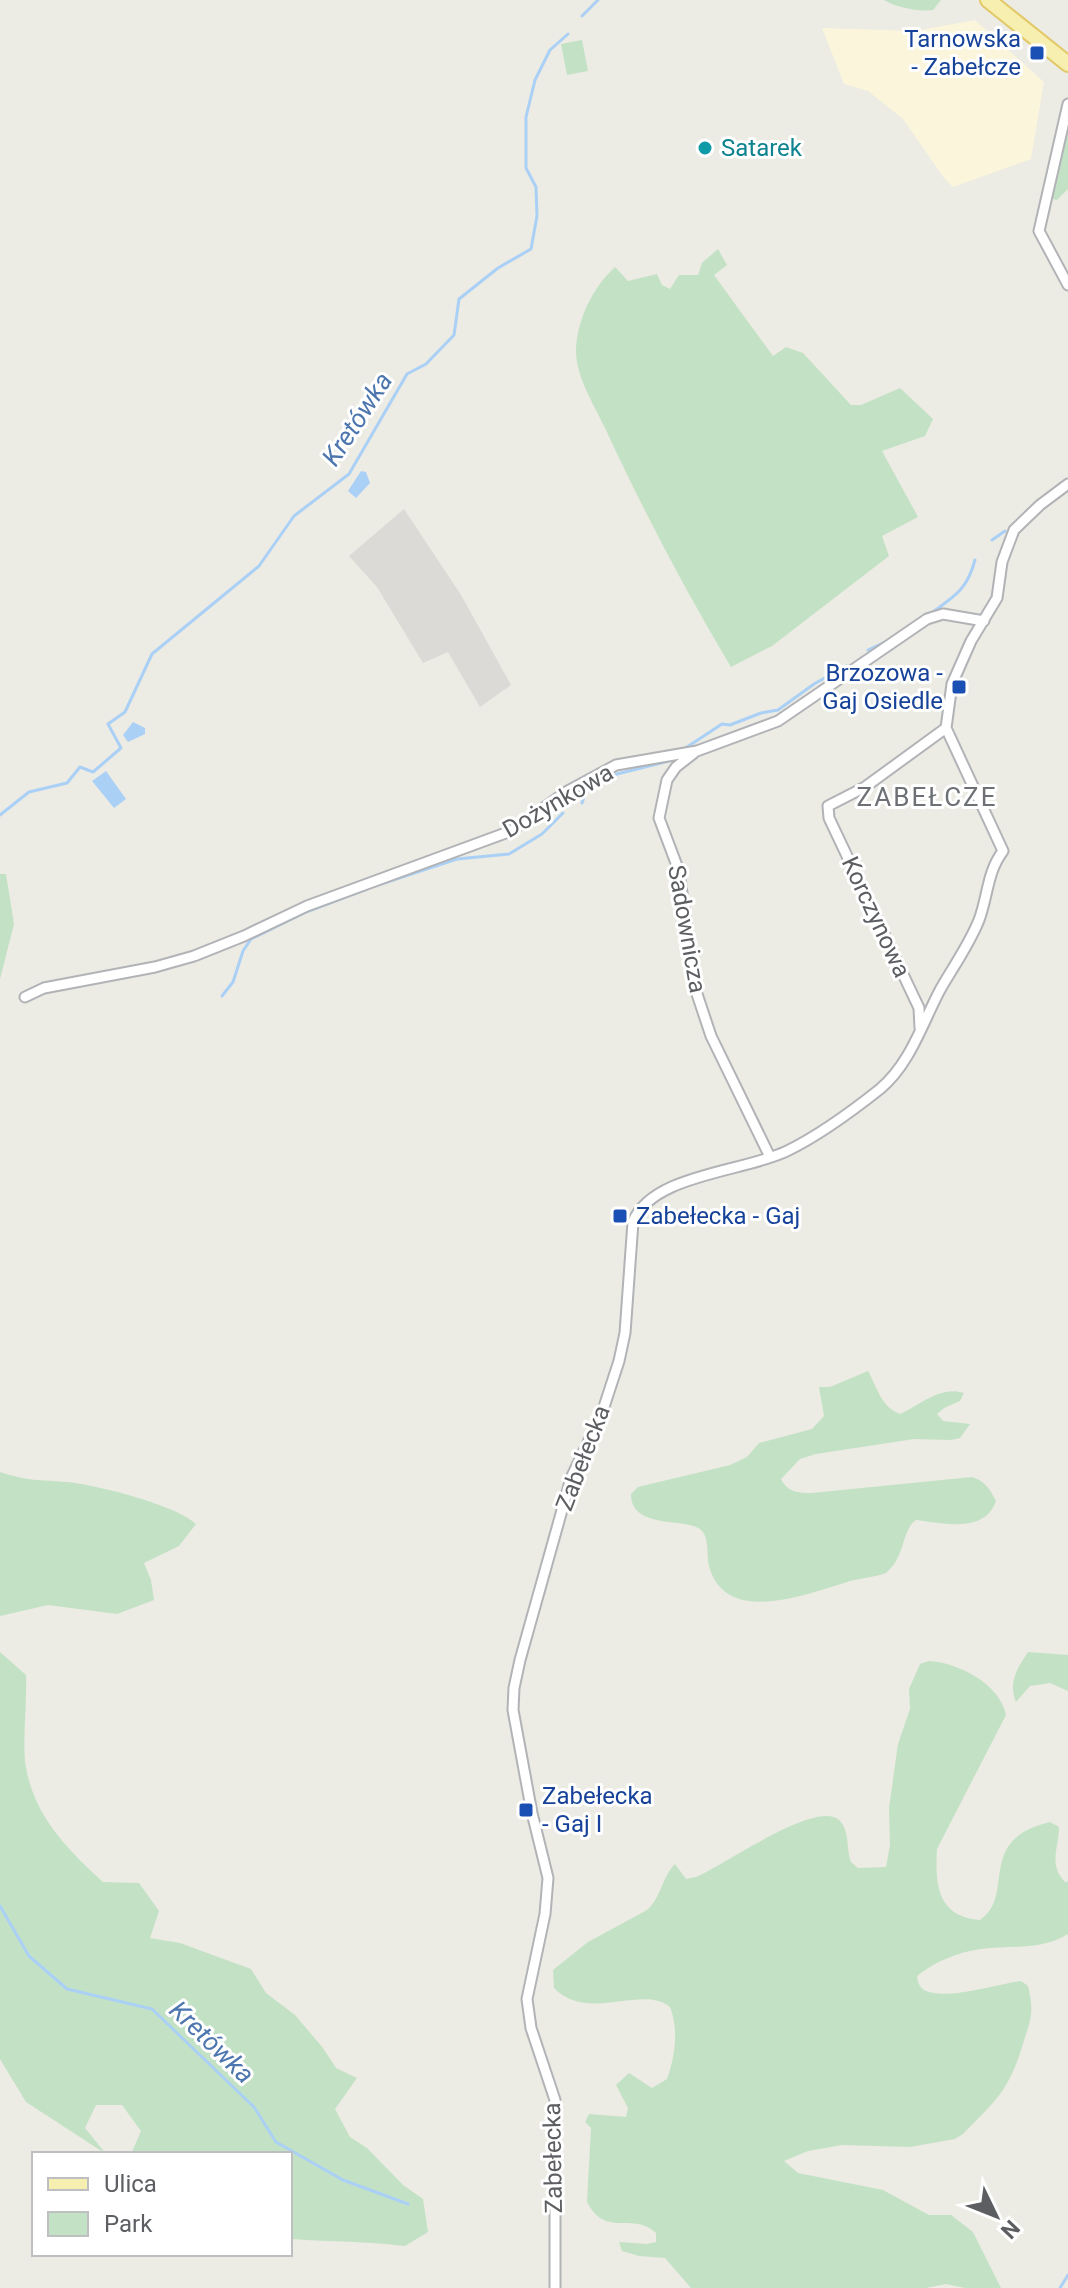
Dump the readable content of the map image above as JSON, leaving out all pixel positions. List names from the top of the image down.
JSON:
{
  "streets": {
    "street": [
      "Dożynkowa",
      "Korczynowa",
      "Sadownicza",
      "Zabełecka"
    ]
  },
  "crossings": [
    ["Dożynkowa", "Sadownicza"],
    ["Korczynowa", "Zabełecka"],
    ["Sadownicza", "Zabełecka"]
  ],
  "districts": ["ZABEŁCZE"],
  "water": ["Kretówka"],
  "places": {
    "transit": [
      "Tarnowska - Zabełcze",
      "Brzozowa - Gaj Osiedle",
      "Zabełecka - Gaj",
      "Zabełecka - Gaj I"
    ],
    "other": ["Satarek"]
  },
  "legend": ["Ulica", "Park"],
  "north": "bottom right"
}
